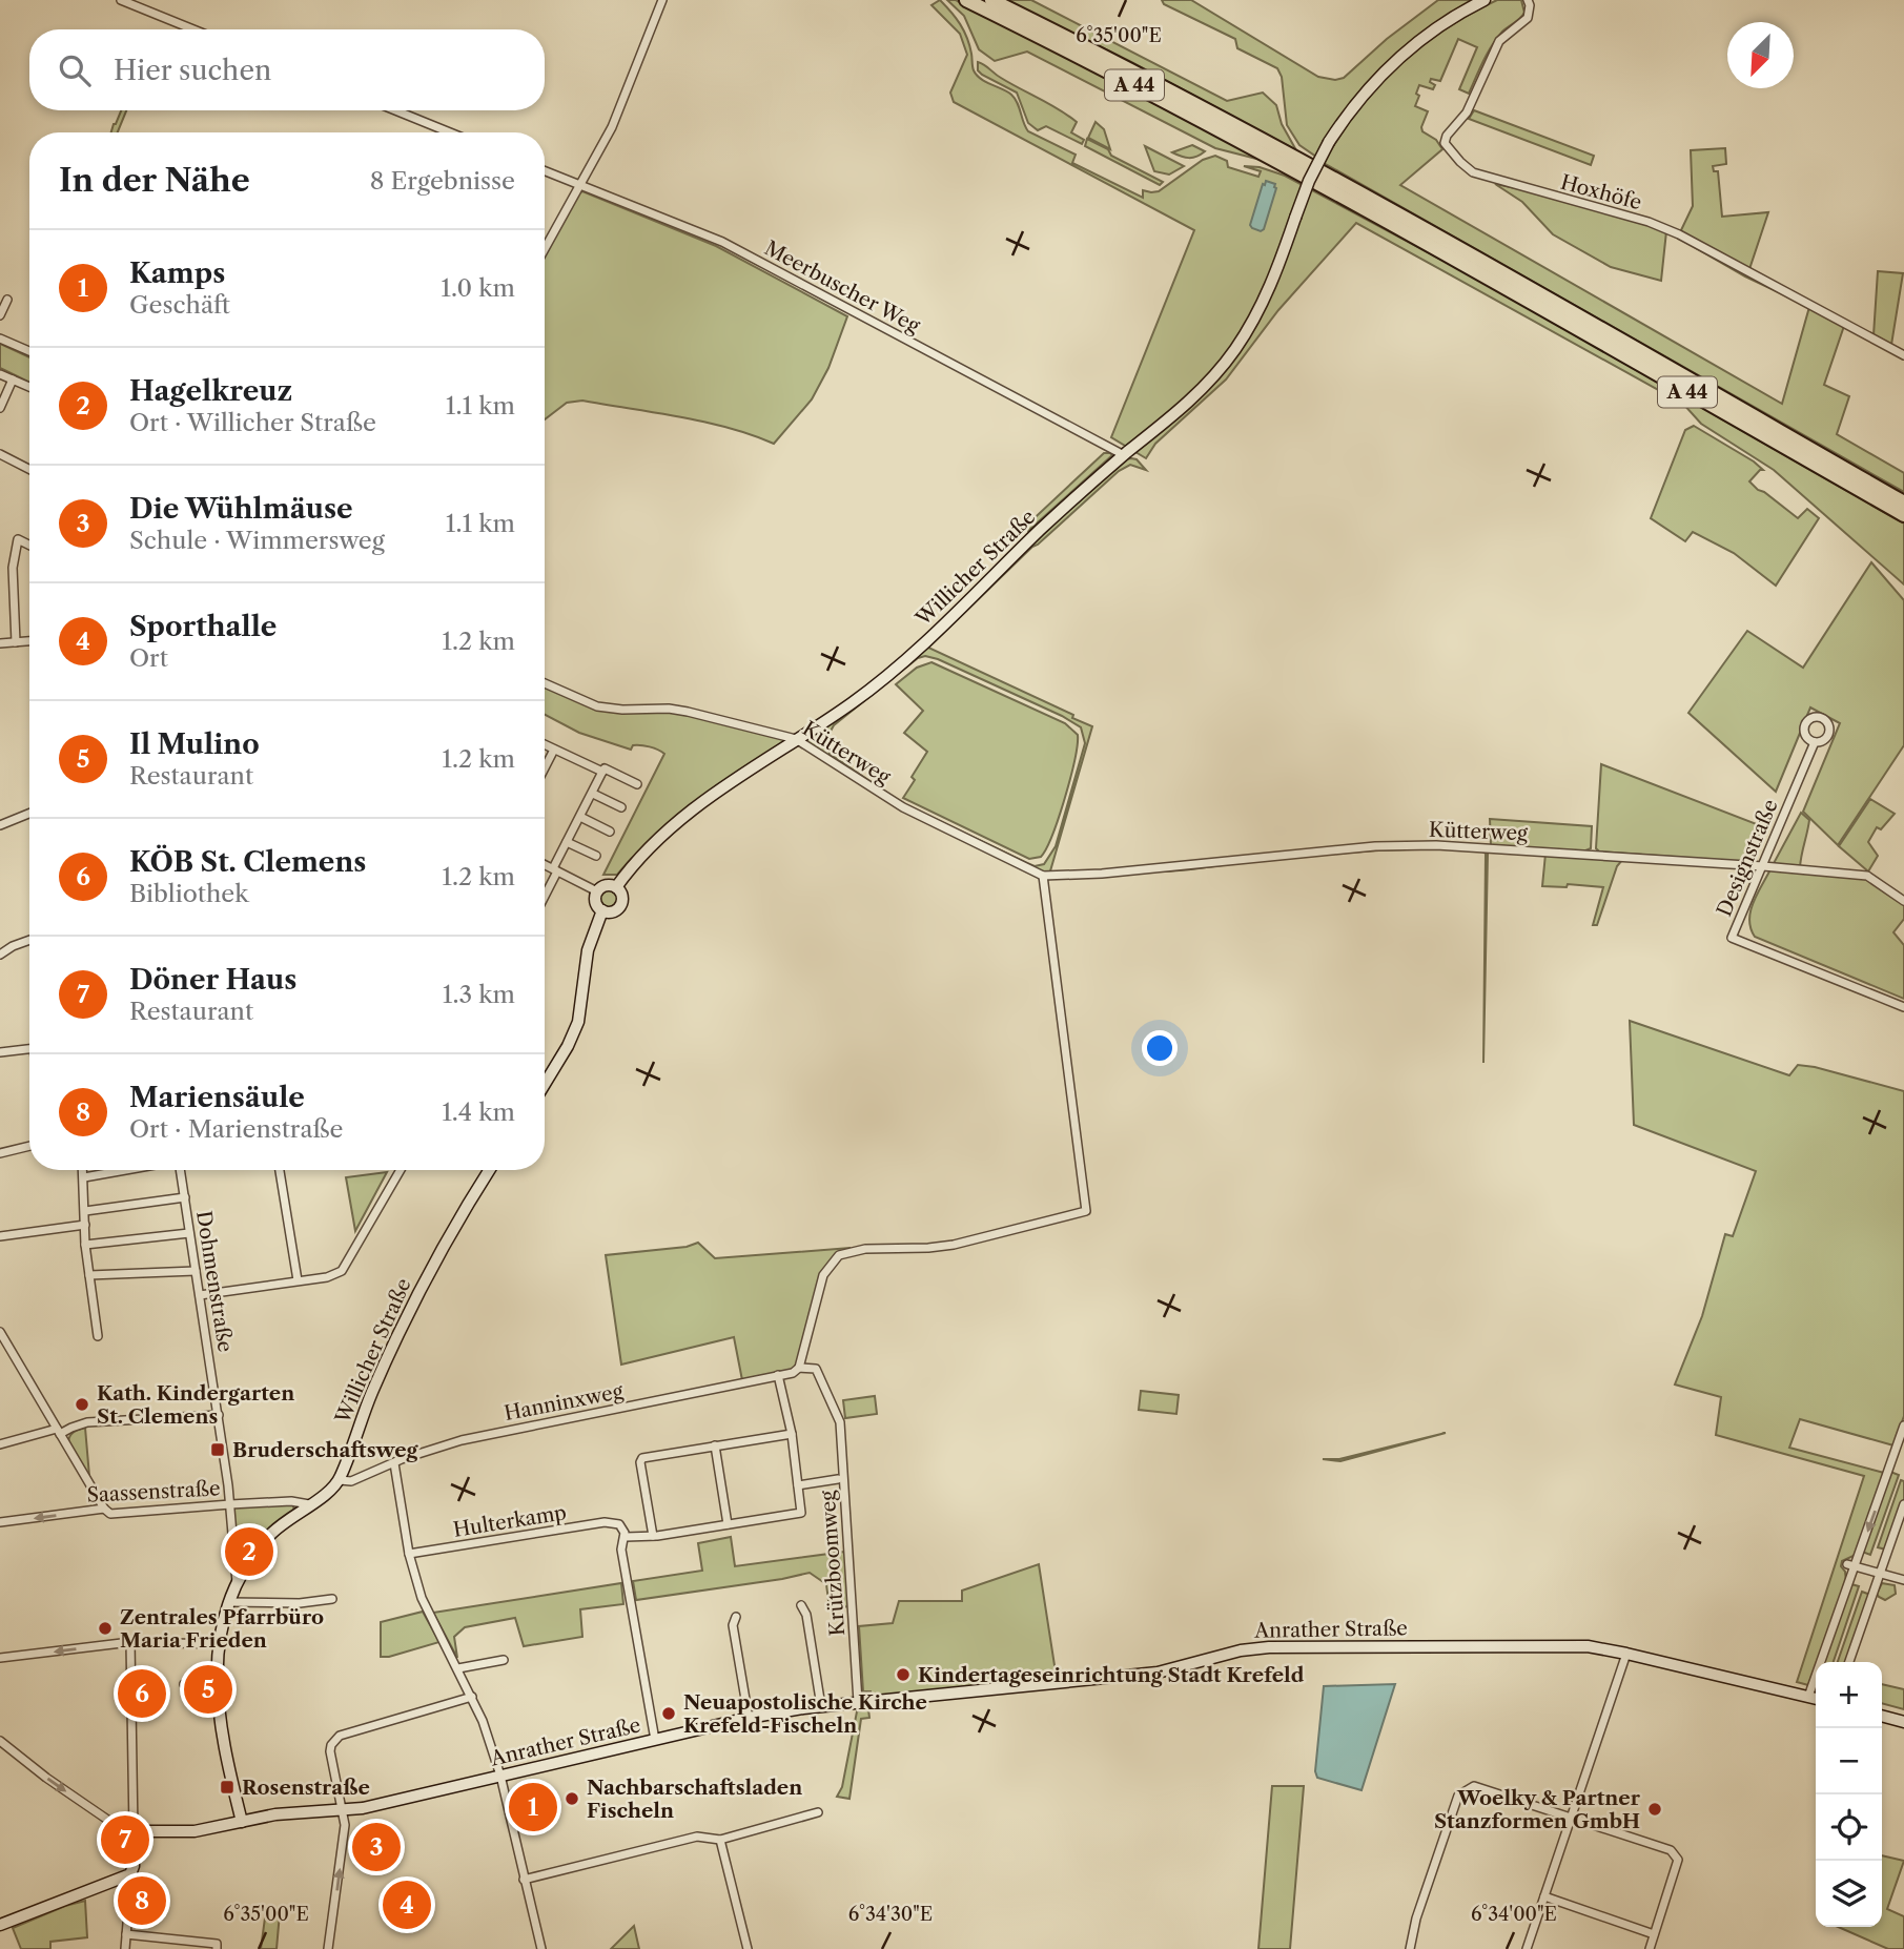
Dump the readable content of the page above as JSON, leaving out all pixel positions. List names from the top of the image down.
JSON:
{
  "streets": {
    "highway": ["A 44"],
    "street": [
      "Hoxhöfe",
      "Meerbuscher Weg",
      "Willicher Straße",
      "Kütterweg",
      "Designstraße",
      "Dohmenstraße",
      "Hanninxweg",
      "Saassenstraße",
      "Hulterkamp",
      "Krützboomweg",
      "Anrather Straße"
    ]
  },
  "crossings": [
    ["Meerbuscher Weg", "Willicher Straße"],
    ["Willicher Straße", "Kütterweg"],
    ["Willicher Straße", "Hanninxweg"],
    ["Kütterweg", "Designstraße"],
    ["Dohmenstraße", "Saassenstraße"],
    ["Hanninxweg", "Krützboomweg"],
    ["Krützboomweg", "Anrather Straße"]
  ],
  "places": {
    "other": [
      "Kath. Kindergarten St. Clemens",
      "Zentrales Pfarrbüro Maria Frieden",
      "Kindertageseinrichtung Stadt Krefeld",
      "Neuapostolische Kirche Krefeld-Fischeln",
      "Nachbarschaftsladen Fischeln",
      "Woelky & Partner Stanzformen GmbH"
    ],
    "transit": ["Bruderschaftsweg", "Rosenstraße"]
  },
  "north": "bottom left",
  "page": {
    "search": "Hier suchen",
    "heading": ["In der Nähe", "8 Ergebnisse"],
    "list": [
      {
        "mark": "1",
        "name": "Kamps",
        "note": "Geschäft",
        "value": "1.0 km"
      },
      {
        "mark": "2",
        "name": "Hagelkreuz",
        "note": "Ort · Willicher Straße",
        "value": "1.1 km"
      },
      {
        "mark": "3",
        "name": "Die Wühlmäuse",
        "note": "Schule · Wimmersweg",
        "value": "1.1 km"
      },
      {
        "mark": "4",
        "name": "Sporthalle",
        "note": "Ort",
        "value": "1.2 km"
      },
      {
        "mark": "5",
        "name": "Il Mulino",
        "note": "Restaurant",
        "value": "1.2 km"
      },
      {
        "mark": "6",
        "name": "KÖB St. Clemens",
        "note": "Bibliothek",
        "value": "1.2 km"
      },
      {
        "mark": "7",
        "name": "Döner Haus",
        "note": "Restaurant",
        "value": "1.3 km"
      },
      {
        "mark": "8",
        "name": "Mariensäule",
        "note": "Ort · Marienstraße",
        "value": "1.4 km"
      }
    ],
    "pins": [
      "2",
      "5",
      "6",
      "1",
      "7",
      "3",
      "8",
      "4"
    ],
    "map_buttons": ["+", "−"]
  },
  "coordinates": ["6°35'00\"E", "6°34'30\"E", "6°34'00\"E"]
}
